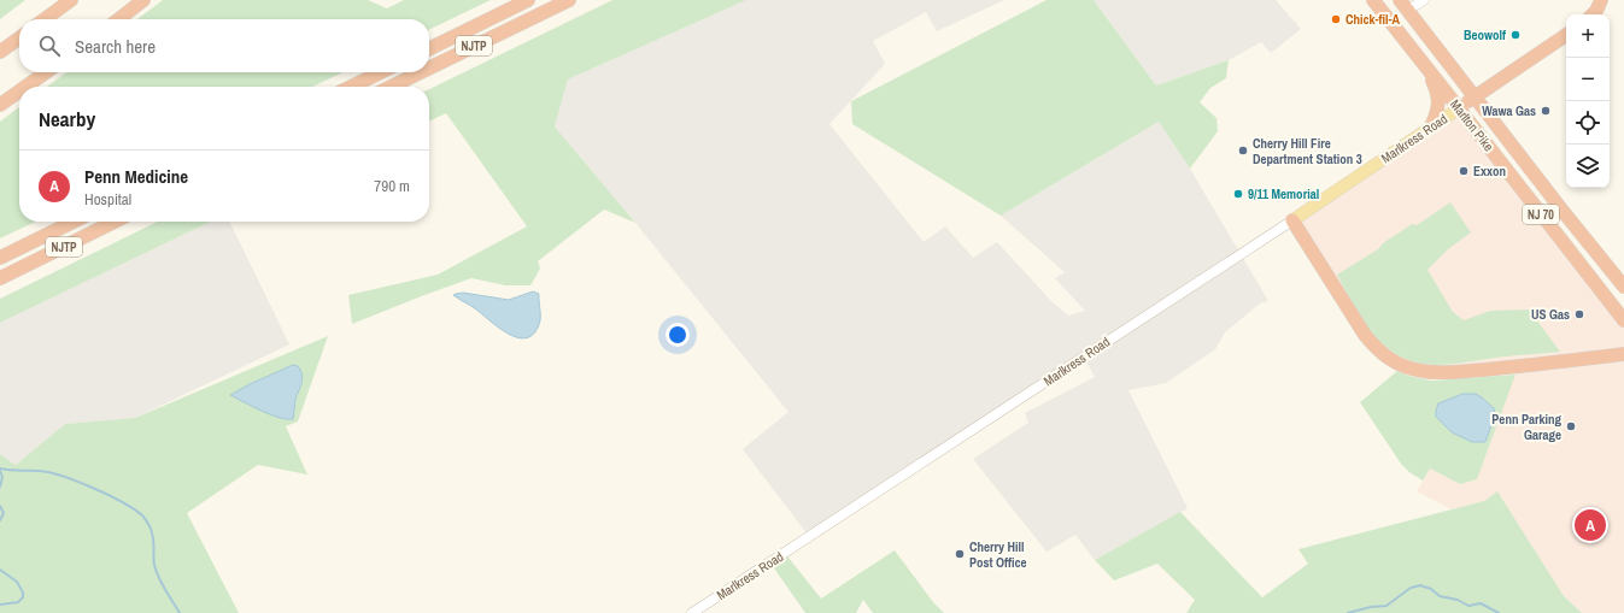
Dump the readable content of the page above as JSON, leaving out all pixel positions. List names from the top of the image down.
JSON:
{
  "streets": {
    "highway": ["NJTP", "Marlton Pike", "NJ 70"],
    "main road": ["Marlkress Road"]
  },
  "crossings": [
    ["Marlton Pike", "Marlkress Road"]
  ],
  "places": [
    "Chick-fil-A",
    "Beowolf",
    "Wawa Gas",
    "Cherry Hill Fire Department Station 3",
    "Exxon",
    "9/11 Memorial",
    "US Gas",
    "Penn Parking Garage",
    "Cherry Hill Post Office"
  ],
  "page": {
    "map_buttons": ["+", "−"],
    "search": "Search here",
    "heading": "Nearby",
    "list": [
      {
        "mark": "A",
        "name": "Penn Medicine",
        "note": "Hospital",
        "value": "790 m"
      }
    ],
    "pins": "A"
  }
}
